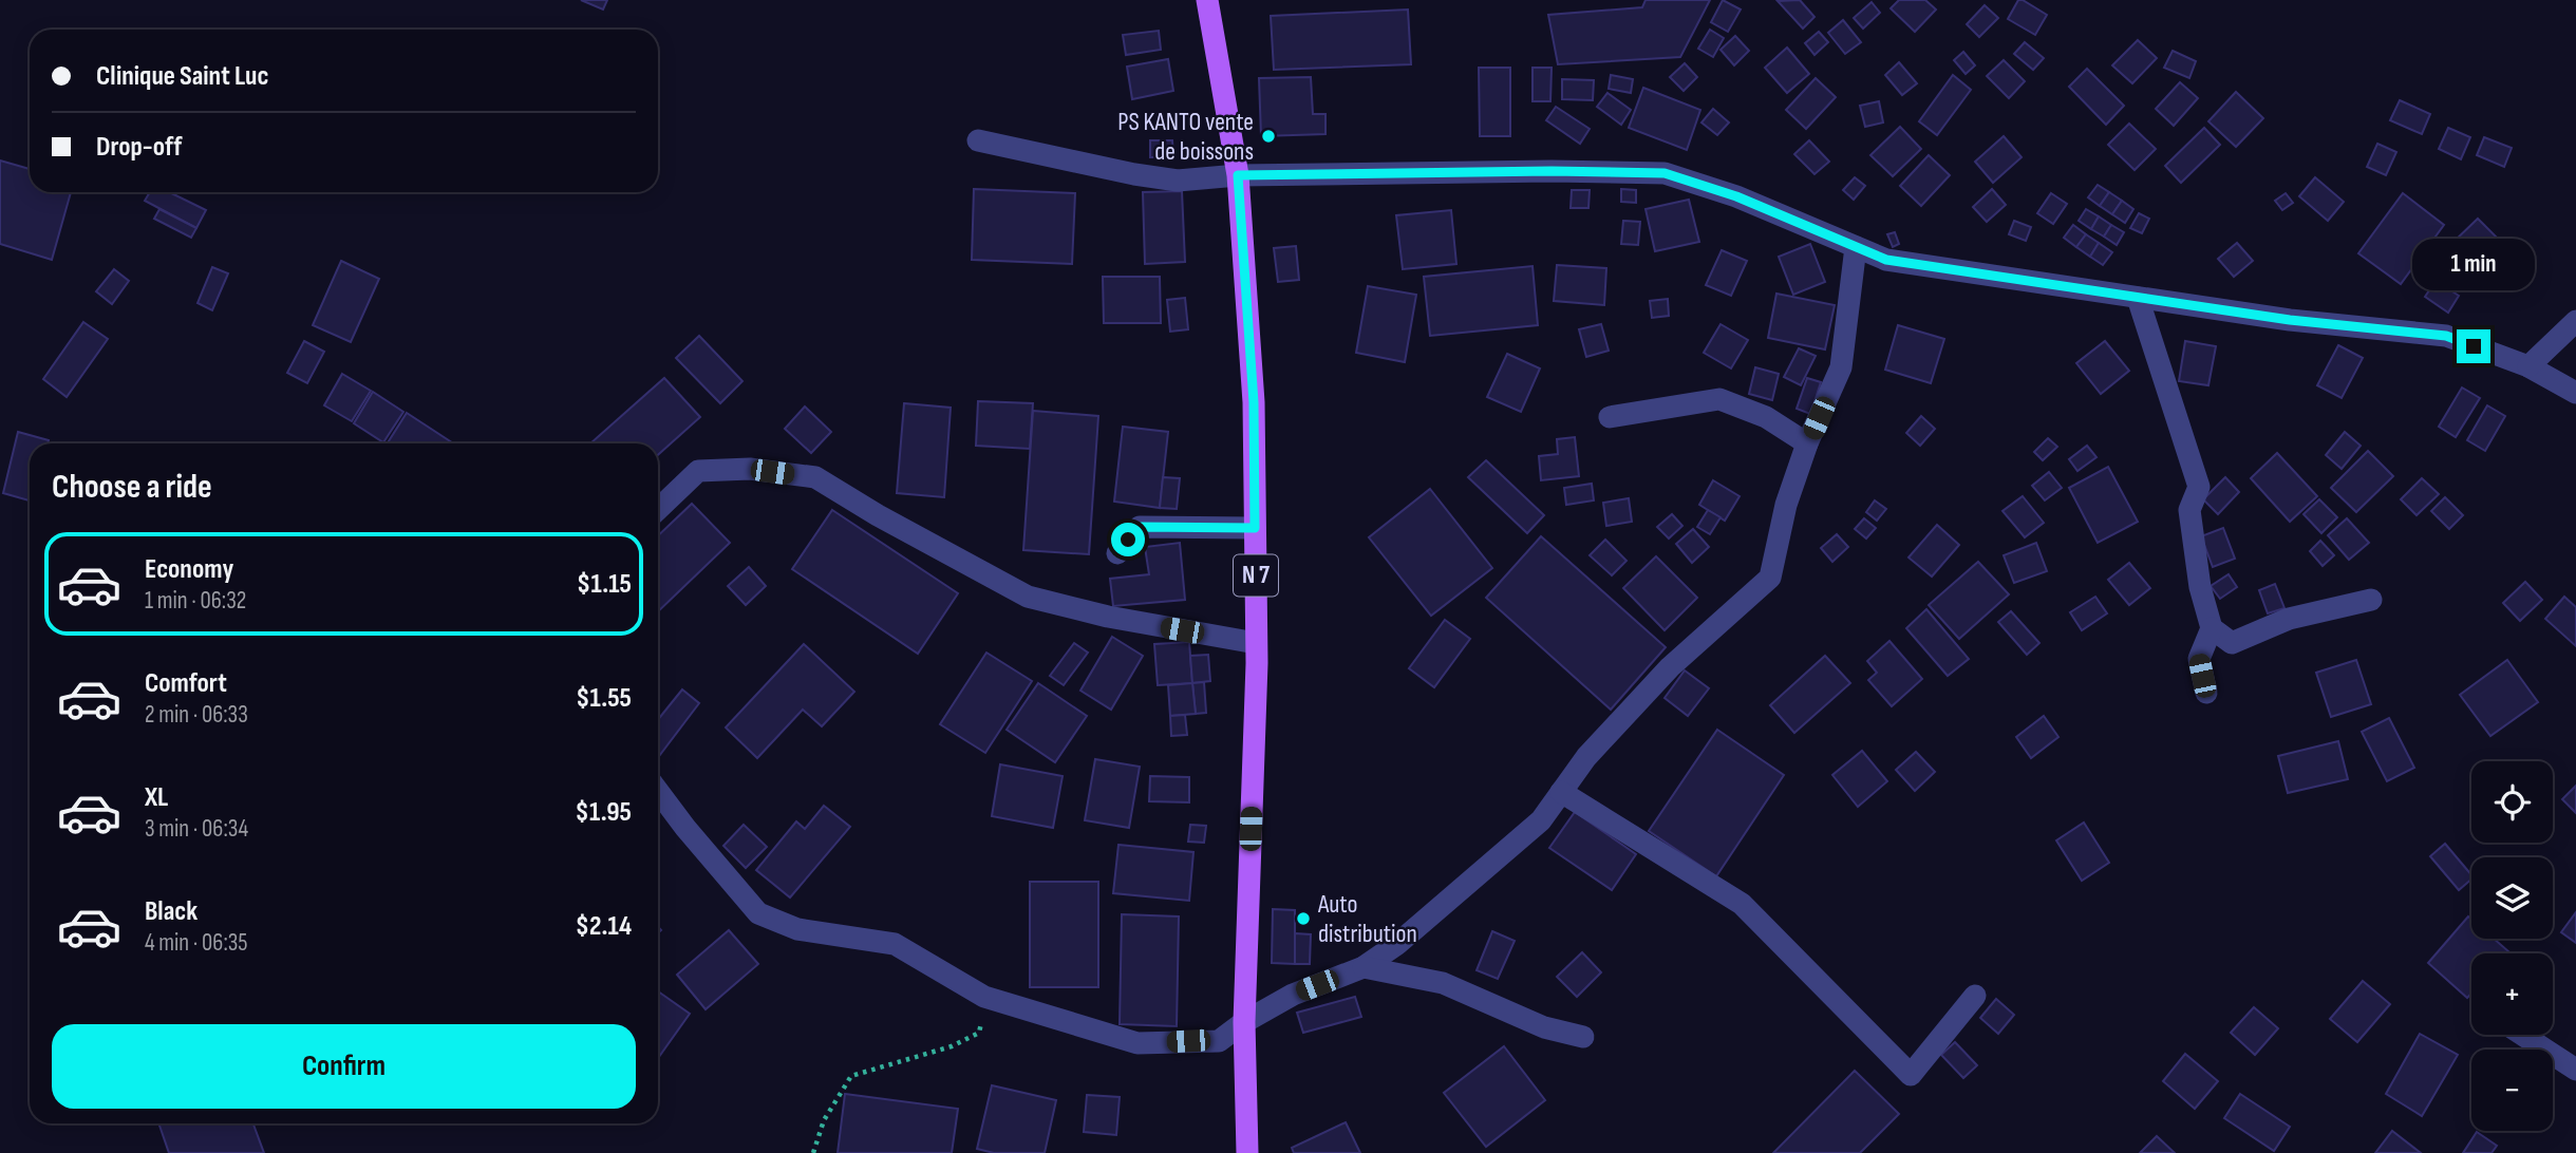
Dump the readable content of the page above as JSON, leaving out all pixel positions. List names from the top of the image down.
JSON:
{
  "streets": {
    "main road": ["N 7"]
  },
  "places": ["PS KANTO vente de boissons", "Auto distribution"],
  "page": {
    "banner": ["Clinique Saint Luc", "Drop-off"],
    "bubble": "1 min",
    "heading": "Choose a ride",
    "list": [
      {
        "name": "Economy",
        "note": "1 min · 06:32",
        "value": "$1.15"
      },
      {
        "name": "Comfort",
        "note": "2 min · 06:33",
        "value": "$1.55"
      },
      {
        "name": "XL",
        "note": "3 min · 06:34",
        "value": "$1.95"
      },
      {
        "name": "Black",
        "note": "4 min · 06:35",
        "value": "$2.14"
      }
    ],
    "map_buttons": ["+", "−"],
    "buttons": "Confirm"
  }
}
